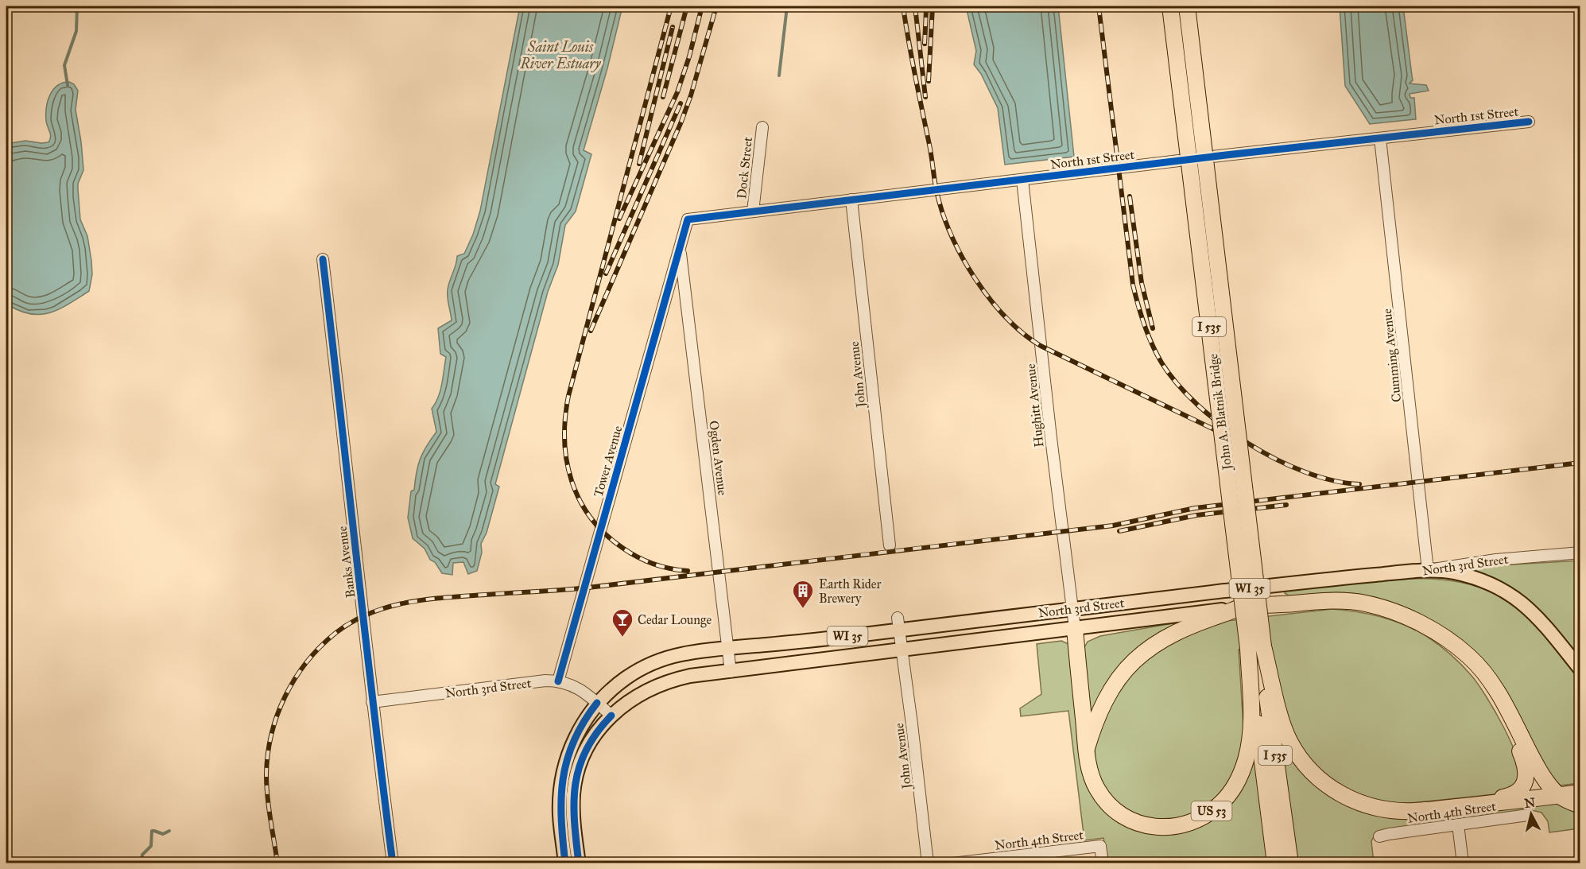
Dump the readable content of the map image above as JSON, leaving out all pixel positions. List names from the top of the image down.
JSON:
{
  "streets": {
    "highway": [
      "I 535",
      "John A. Blatnik Bridge",
      "North 3rd Street",
      "US 53"
    ],
    "main road": ["WI 35"],
    "street": [
      "North 1st Street",
      "Dock Street",
      "Cumming Avenue",
      "John Avenue",
      "Hughitt Avenue",
      "Ogden Avenue",
      "Tower Avenue",
      "Banks Avenue",
      "North 4th Street"
    ]
  },
  "crossings": [
    ["North 1st Street", "Dock Street"],
    ["North 1st Street", "Cumming Avenue"],
    ["North 1st Street", "John Avenue"],
    ["North 1st Street", "Hughitt Avenue"],
    ["North 1st Street", "Ogden Avenue"],
    ["North 1st Street", "Tower Avenue"],
    ["I 535", "John A. Blatnik Bridge"],
    ["I 535", "US 53"],
    ["Cumming Avenue", "North 3rd Street"],
    ["Cumming Avenue", "WI 35"],
    ["John Avenue", "North 3rd Street"],
    ["Hughitt Avenue", "North 3rd Street"],
    ["John A. Blatnik Bridge", "US 53"],
    ["Ogden Avenue", "Tower Avenue"],
    ["Ogden Avenue", "North 3rd Street"],
    ["Tower Avenue", "North 3rd Street"],
    ["Banks Avenue", "North 3rd Street"],
    ["North 3rd Street", "WI 35"],
    ["North 3rd Street", "US 53"]
  ],
  "water": ["Saint Louis River Estuary"],
  "places": {
    "building": ["Earth Rider Brewery"],
    "bar": ["Cedar Lounge"]
  },
  "north": "top"
}
